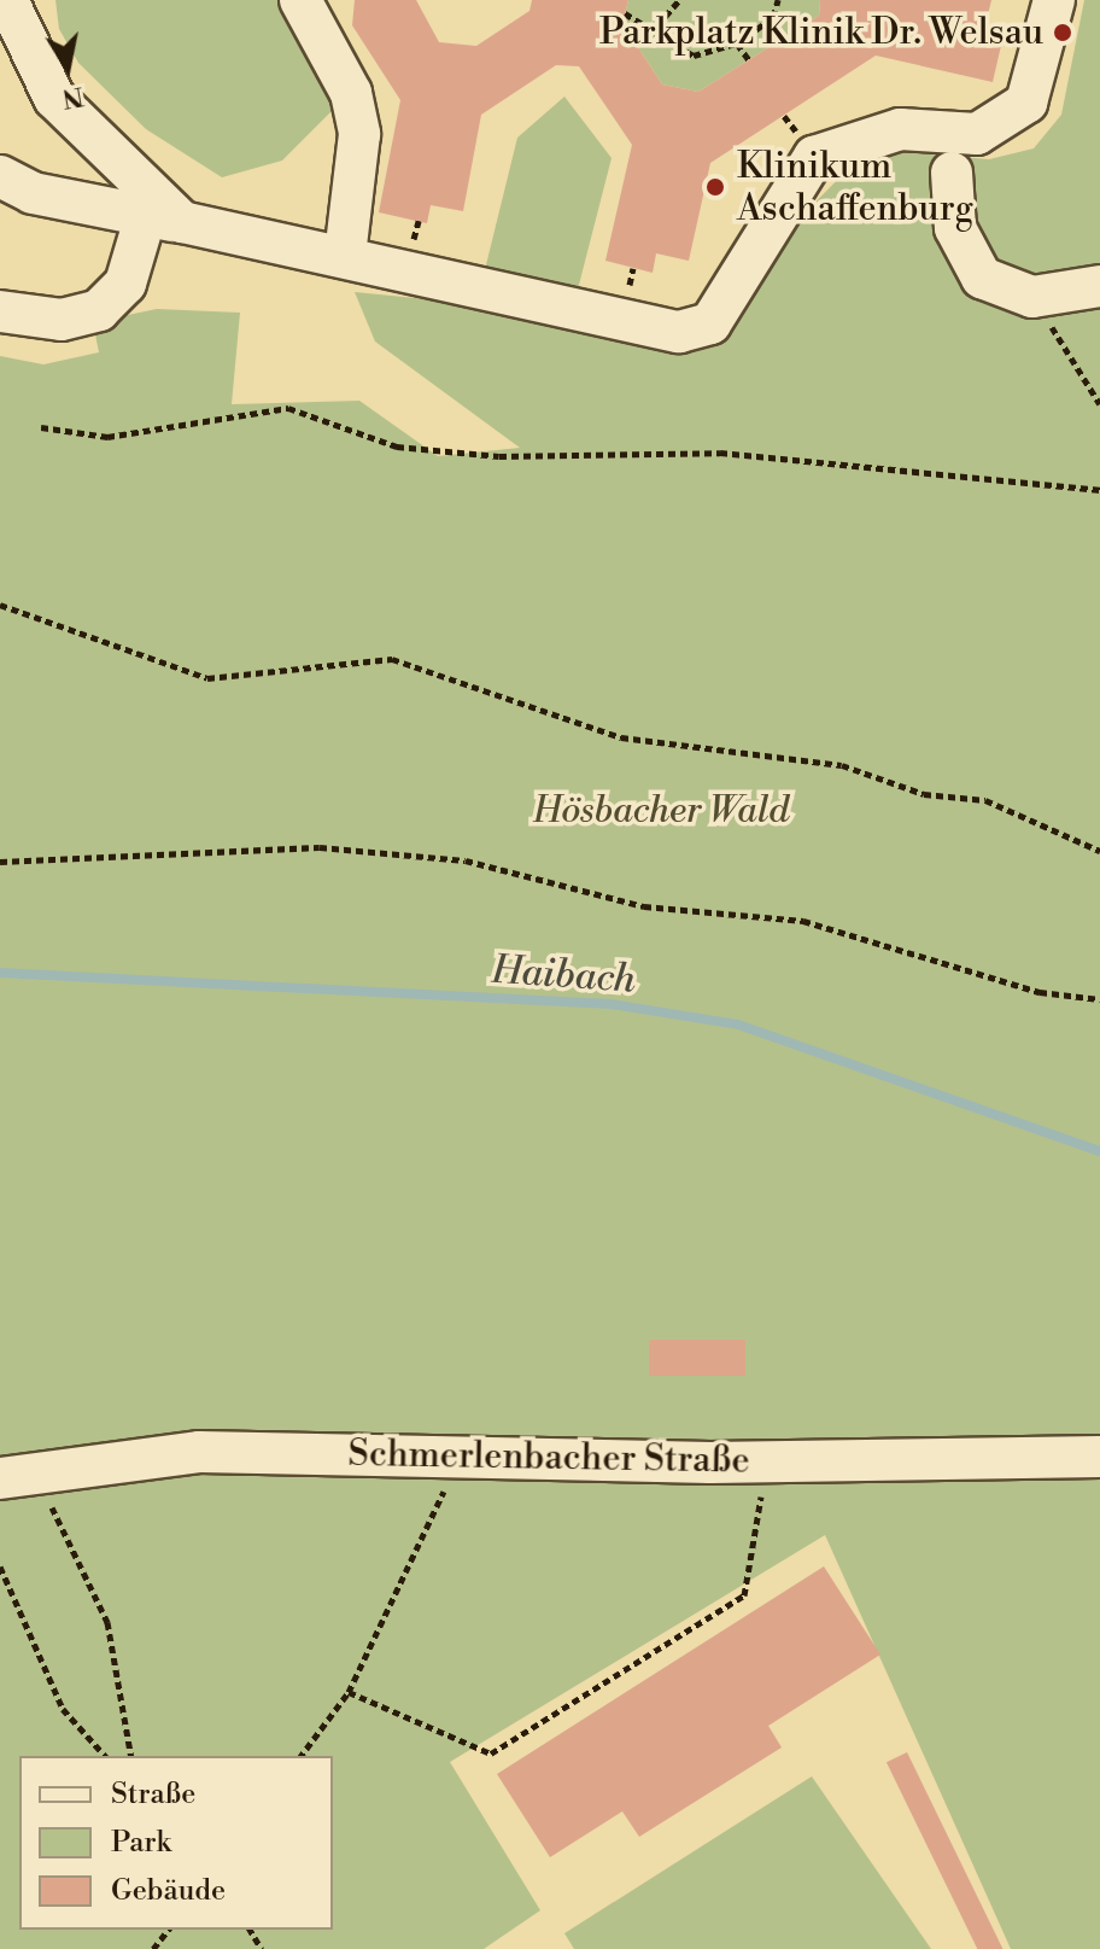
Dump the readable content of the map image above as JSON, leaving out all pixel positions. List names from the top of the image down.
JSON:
{
  "streets": {
    "street": ["Schmerlenbacher Straße"]
  },
  "water": ["Haibach"],
  "parks": ["Hösbacher Wald"],
  "places": ["Parkplatz Klinik Dr. Welsau", "Klinikum Aschaffenburg"],
  "legend": ["Straße", "Park", "Gebäude"],
  "north": "bottom"
}
